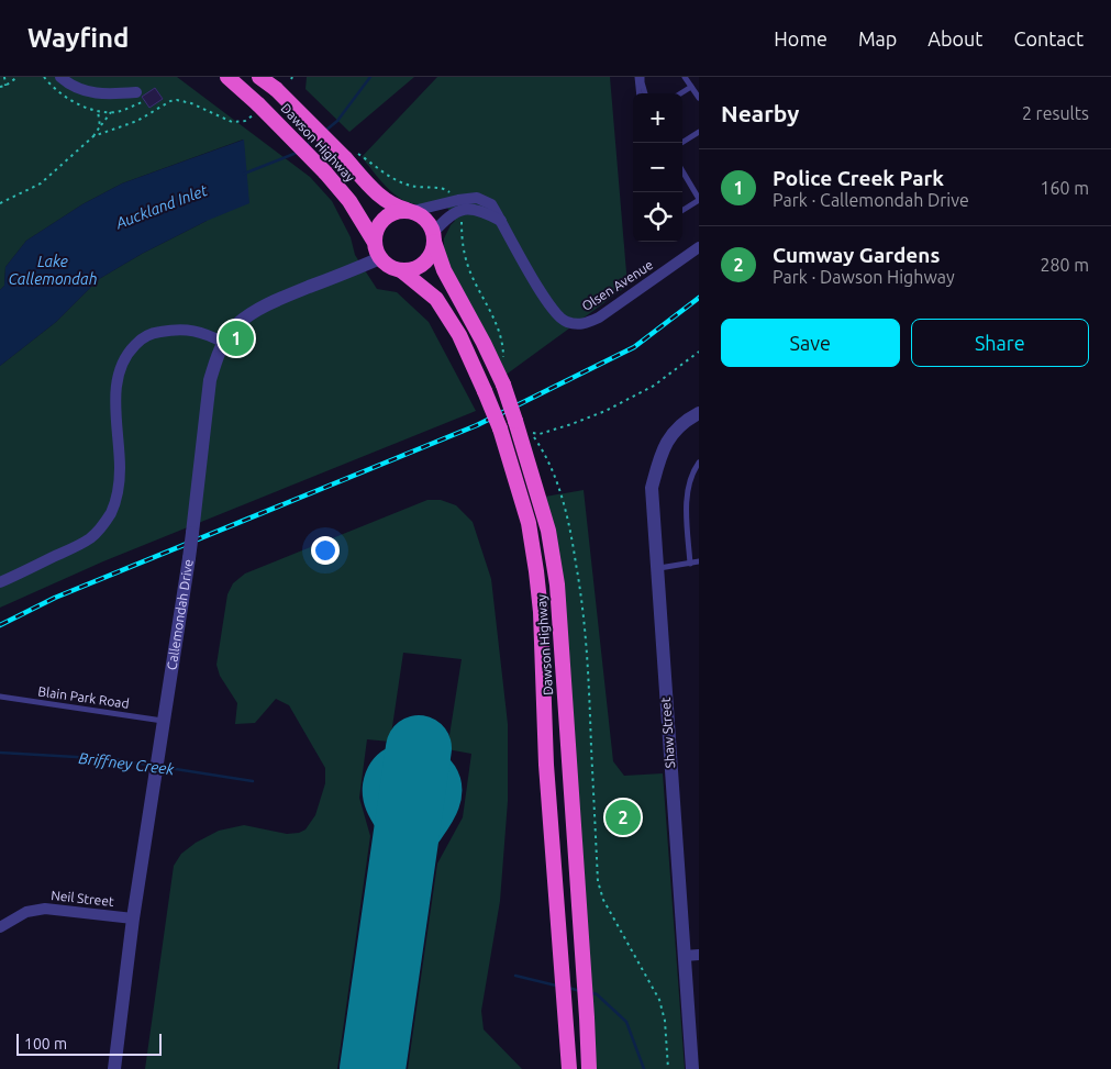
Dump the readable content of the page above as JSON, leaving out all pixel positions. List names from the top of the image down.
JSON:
{
  "streets": {
    "highway": ["Dawson Highway"],
    "street": [
      "Olsen Avenue",
      "Callemondah Drive",
      "Shaw Street",
      "Neil Street"
    ],
    "lane": ["Blain Park Road"]
  },
  "crossings": [
    ["Dawson Highway", "Olsen Avenue"],
    ["Dawson Highway", "Callemondah Drive"],
    ["Olsen Avenue", "Callemondah Drive"],
    ["Callemondah Drive", "Blain Park Road"],
    ["Callemondah Drive", "Neil Street"]
  ],
  "water": ["Auckland Inlet", "Lake Callemondah", "Briffney Creek"],
  "scale_bar": "100 m",
  "page": {
    "header": "Wayfind",
    "nav": [
      "Home",
      "Map",
      "About",
      "Contact"
    ],
    "heading": ["Nearby", "2 results"],
    "map_buttons": ["+", "−"],
    "list": [
      {
        "mark": "1",
        "name": "Police Creek Park",
        "note": "Park · Callemondah Drive",
        "value": "160 m"
      },
      {
        "mark": "2",
        "name": "Cumway Gardens",
        "note": "Park · Dawson Highway",
        "value": "280 m"
      }
    ],
    "buttons": ["Save", "Share"],
    "pins": ["1", "2"],
    "scale": "100 m"
  }
}
